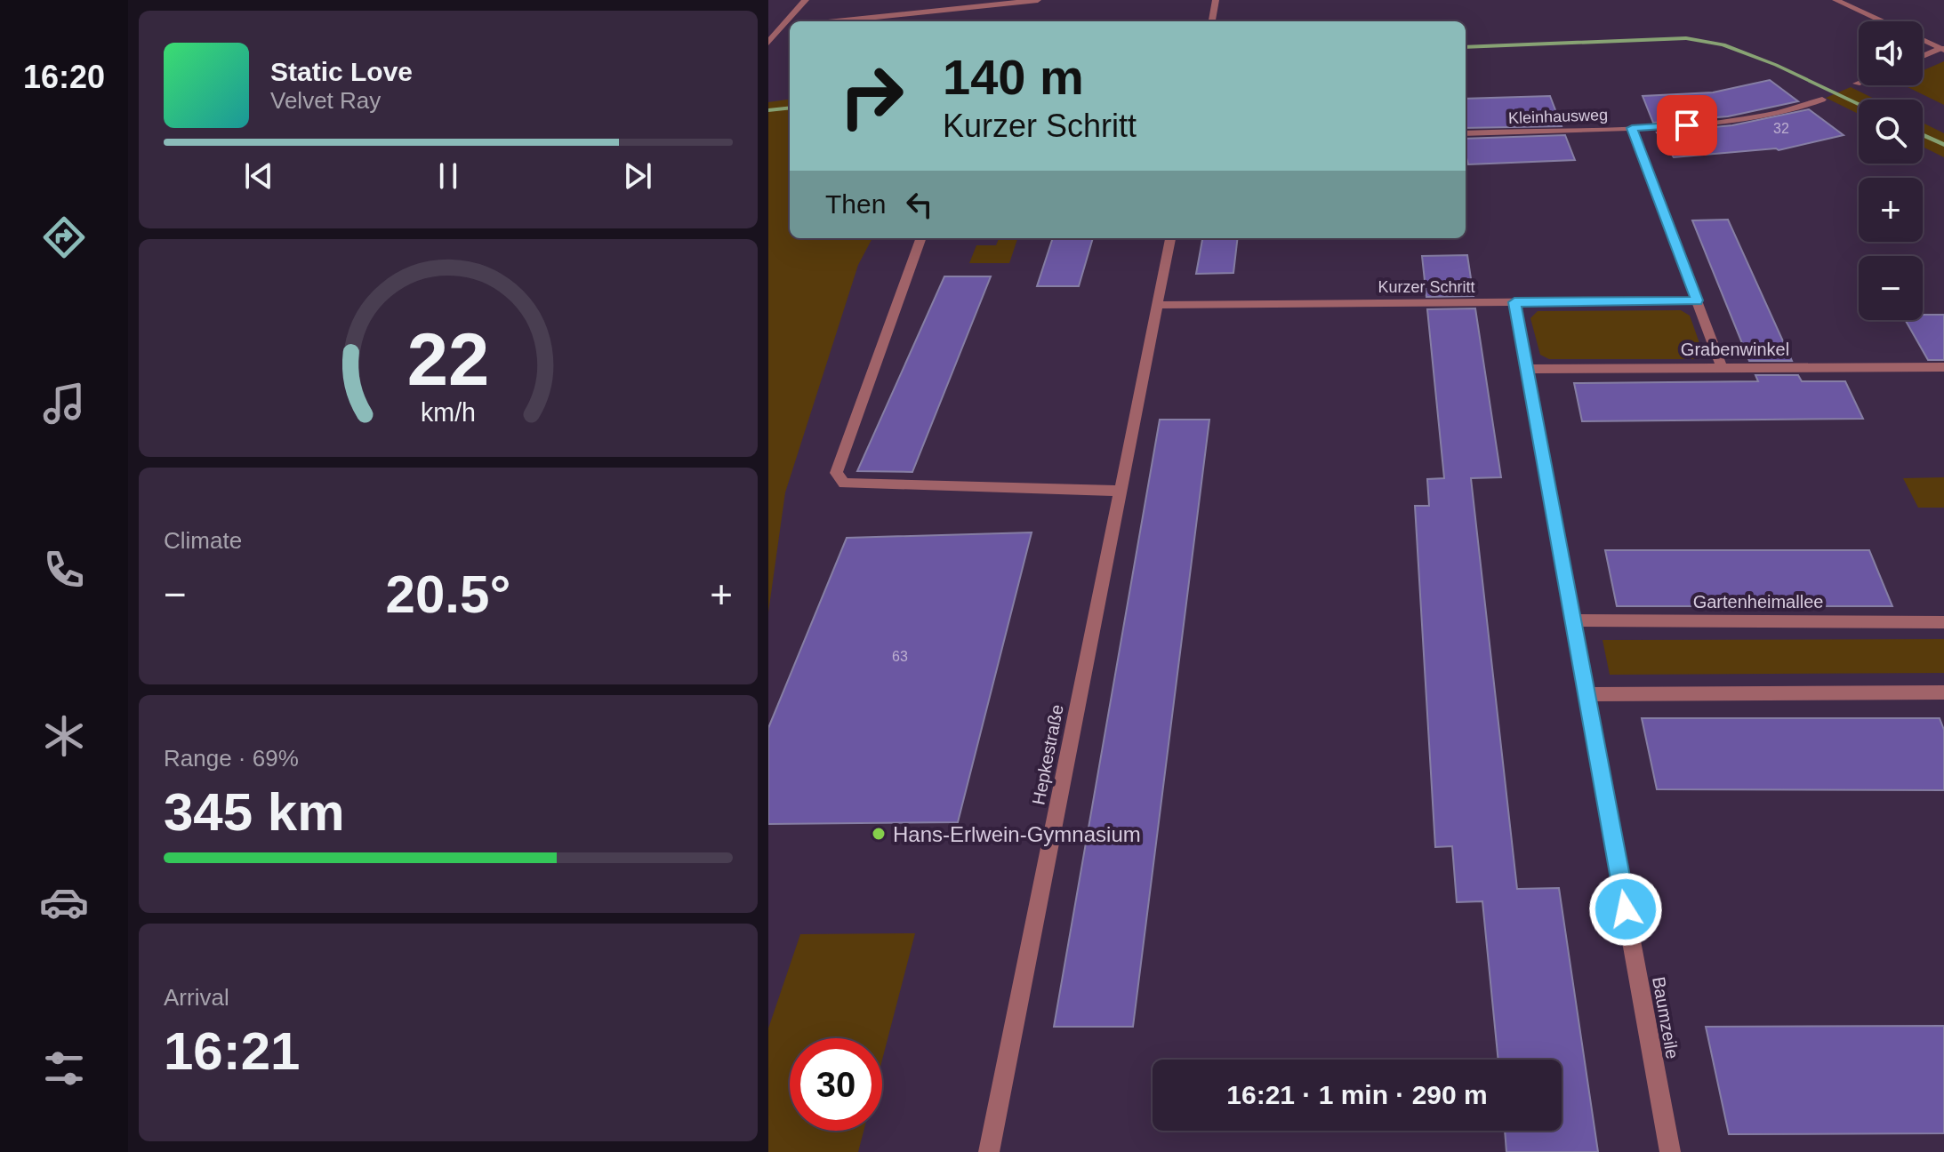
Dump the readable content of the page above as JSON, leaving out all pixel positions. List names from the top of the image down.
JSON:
{
  "streets": {
    "street": [
      "Kleinhausweg",
      "Kurzer Schritt",
      "Grabenwinkel",
      "Gartenheimallee",
      "Hepkestraße",
      "Baumzeile"
    ]
  },
  "crossings": [
    ["Kurzer Schritt", "Hepkestraße"],
    ["Kurzer Schritt", "Baumzeile"],
    ["Grabenwinkel", "Baumzeile"],
    ["Gartenheimallee", "Baumzeile"]
  ],
  "places": ["Hans-Erlwein-Gymnasium"],
  "house_numbers": ["32", "63"],
  "page": {
    "tabs": "16:20",
    "map_buttons": ["+", "−"],
    "turn": ["140 m", "Kurzer Schritt"],
    "song": ["Static Love", "Velvet Ray"],
    "then": "Then",
    "tile": [
      "Climate",
      ["Range · 69%", "345 km"],
      ["Arrival", "16:21"]
    ],
    "heat": ["−", "20.5°", "+"],
    "limit": "30",
    "trip": "16:21 · 1 min · 290 m",
    "gauge": ["22", "km/h"]
  }
}
